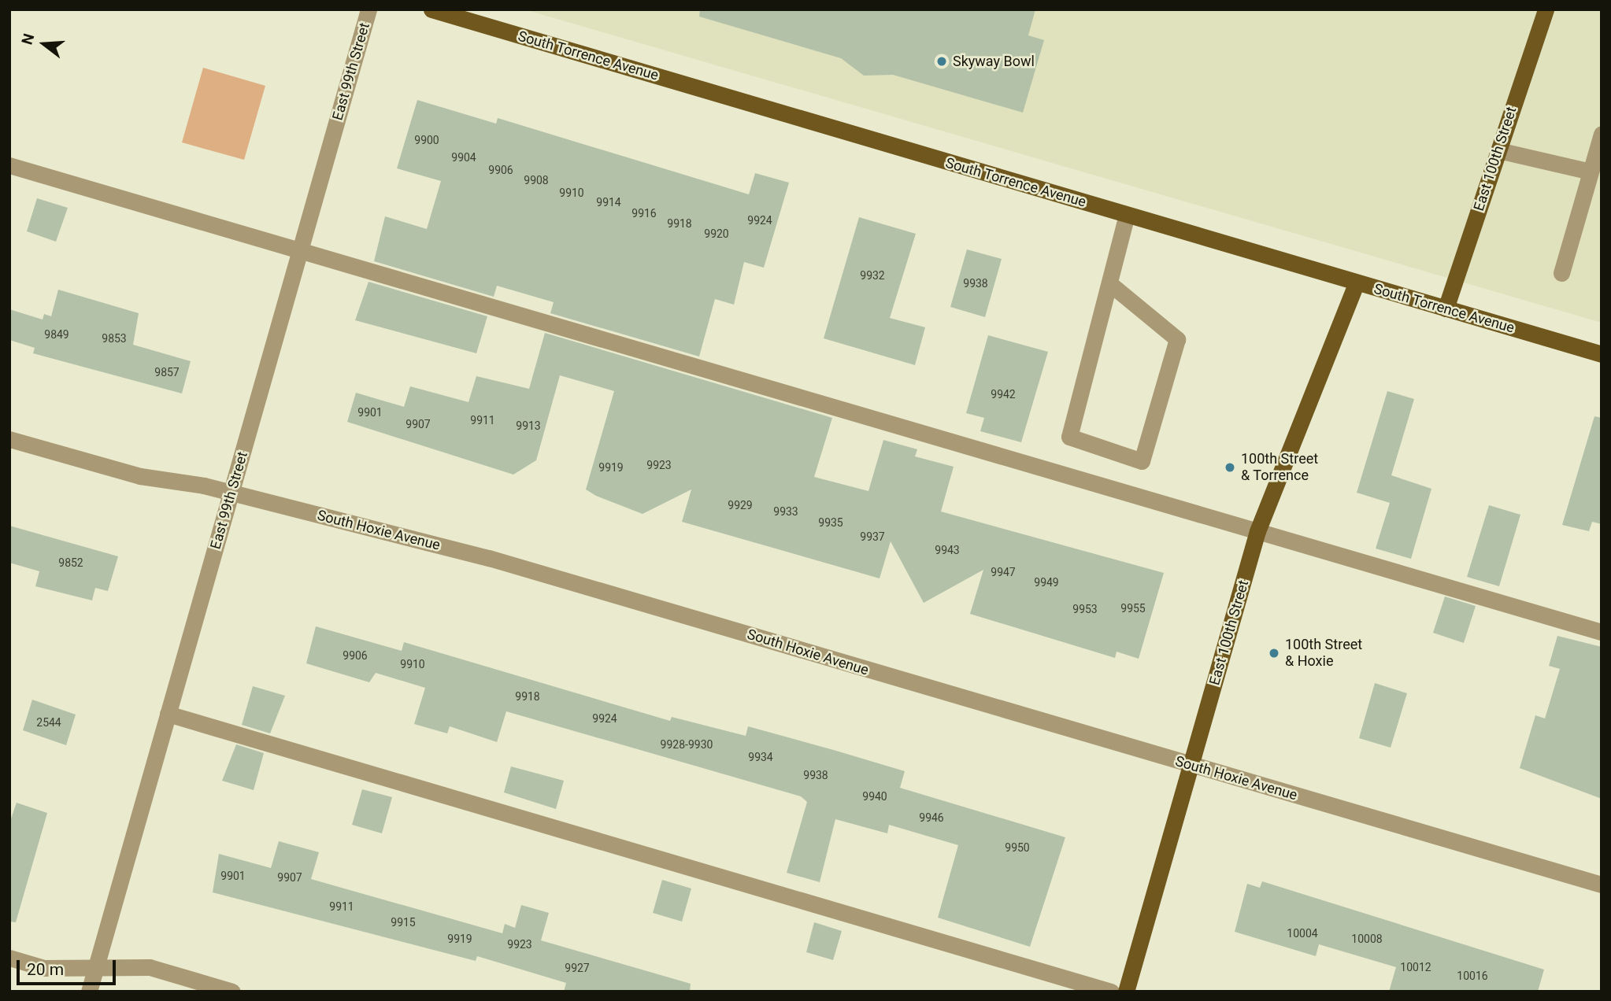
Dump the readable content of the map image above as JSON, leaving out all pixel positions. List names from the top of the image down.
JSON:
{
  "streets": {
    "main road": ["South Torrence Avenue", "East 100th Street"],
    "street": ["East 99th Street", "South Hoxie Avenue"]
  },
  "crossings": [
    ["South Torrence Avenue", "East 100th Street"],
    ["East 99th Street", "South Hoxie Avenue"],
    ["East 100th Street", "South Hoxie Avenue"]
  ],
  "places": ["Skyway Bowl", "100th Street & Torrence", "100th Street & Hoxie"],
  "house_numbers": [
    "9900",
    "9904",
    "9906",
    "9908",
    "9910",
    "9914",
    "9916",
    "9924",
    "9918",
    "9920",
    "9932",
    "9938",
    "9849",
    "9853",
    "9857",
    "9942",
    "9901",
    "9911",
    "9907",
    "9913",
    "9923",
    "9919",
    "9929",
    "9933",
    "9935",
    "9937",
    "9943",
    "9852",
    "9947",
    "9949",
    "9955",
    "9953",
    "9906",
    "9910",
    "9918",
    "9924",
    "2544",
    "9928-9930",
    "9934",
    "9938",
    "9940",
    "9946",
    "9950",
    "9901",
    "9907",
    "9911",
    "9915",
    "10004",
    "9919",
    "10008",
    "9923",
    "10012",
    "9927",
    "10016"
  ],
  "scale_bar": "20 m",
  "north": "left"
}
